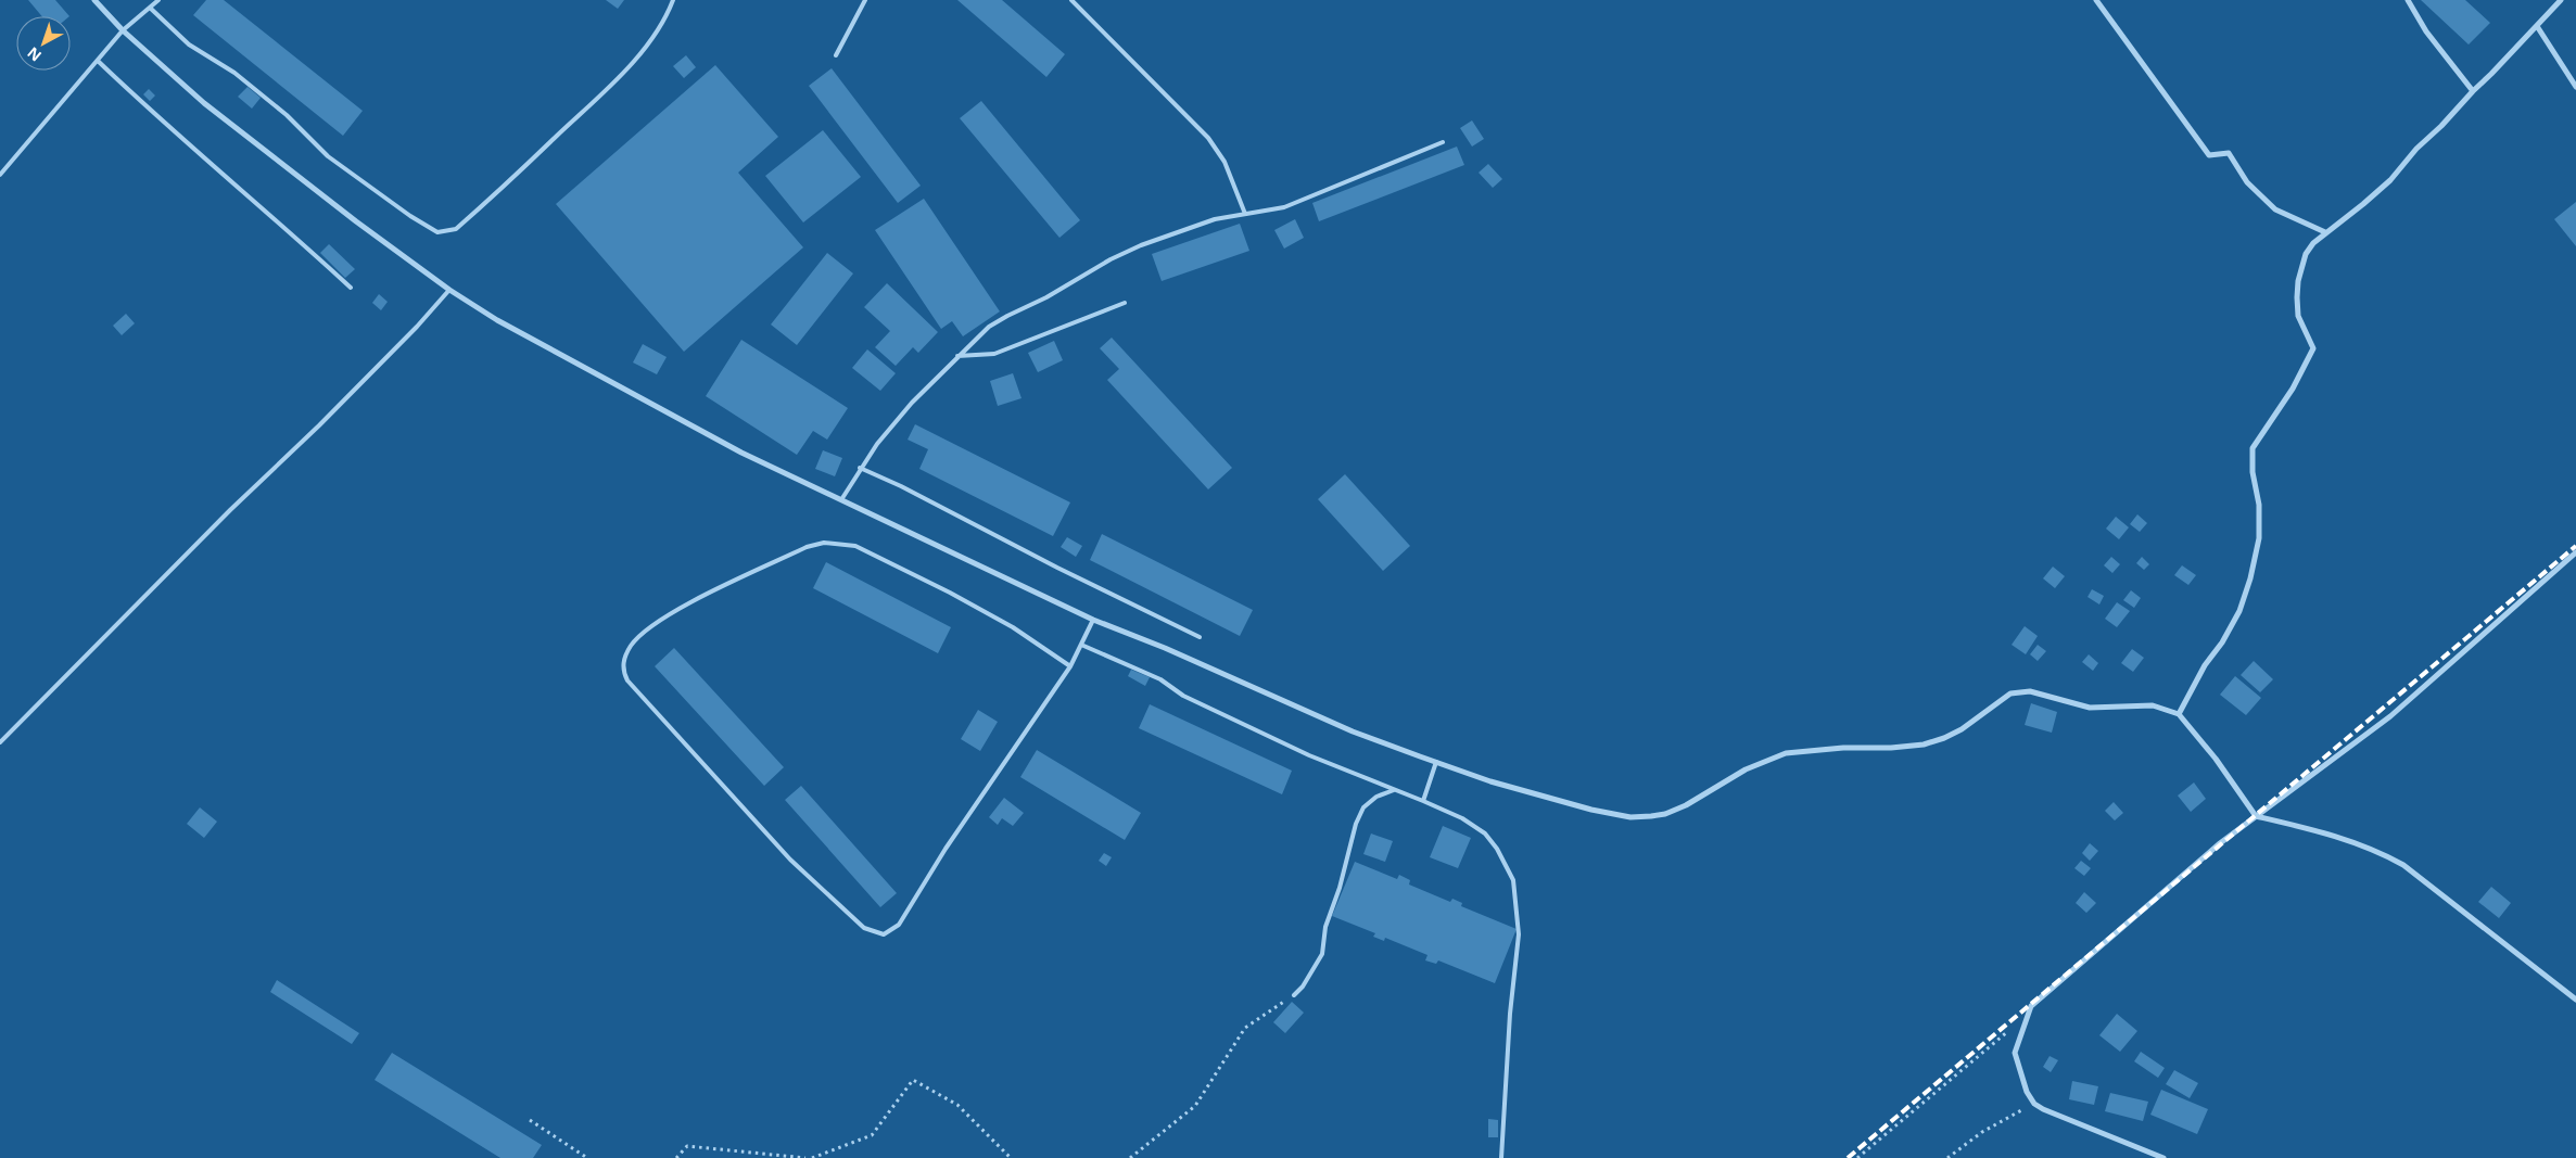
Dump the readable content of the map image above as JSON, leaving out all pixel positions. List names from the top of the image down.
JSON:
{
  "north": "bottom left"
}
